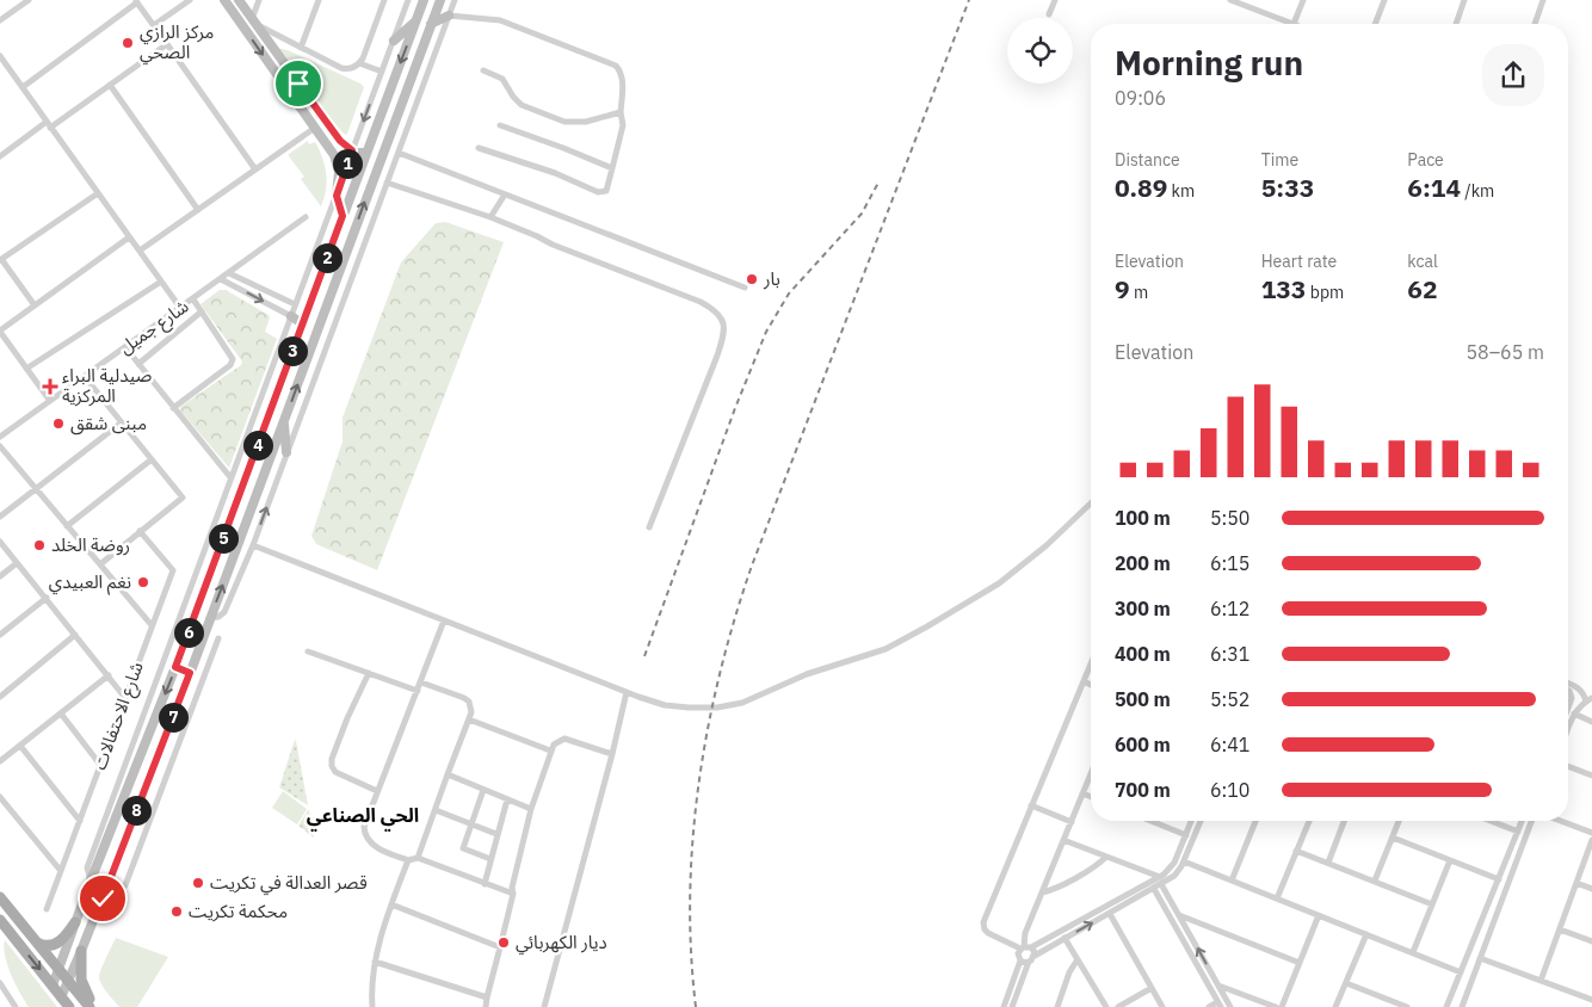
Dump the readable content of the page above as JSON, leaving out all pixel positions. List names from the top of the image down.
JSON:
{
  "streets": {
    "street": ["شارع جميل", "شارع الاحتفالات"]
  },
  "districts": ["الحي الصناعي"],
  "places": {
    "other": [
      "مركز الرازي الصحي",
      "بار",
      "مبنى شقق",
      "روضة الخلد",
      "نغم العبيدي",
      "قصر العدالة في تكريت",
      "محكمة تكريت",
      "ديار الكهربائي"
    ],
    "health": ["صيدلية البراء المركزية"]
  },
  "page": {
    "heading": ["Morning run", "09:06"],
    "stats": [
      ["Distance", "0.89 km"],
      ["Time", "5:33"],
      ["Pace", "6:14 /km"],
      ["Elevation", "9 m"],
      ["Heart rate", "133 bpm"],
      ["kcal", "62"]
    ],
    "pins": [
      "1",
      "2",
      "3",
      "4",
      "5",
      "6",
      "7",
      "8"
    ],
    "chart": ["Elevation", "58–65 m"],
    "list": [
      {
        "name": "100 m",
        "note": "5:50"
      },
      {
        "name": "200 m",
        "note": "6:15"
      },
      {
        "name": "300 m",
        "note": "6:12"
      },
      {
        "name": "400 m",
        "note": "6:31"
      },
      {
        "name": "500 m",
        "note": "5:52"
      },
      {
        "name": "600 m",
        "note": "6:41"
      },
      {
        "name": "700 m",
        "note": "6:10"
      }
    ]
  }
}
